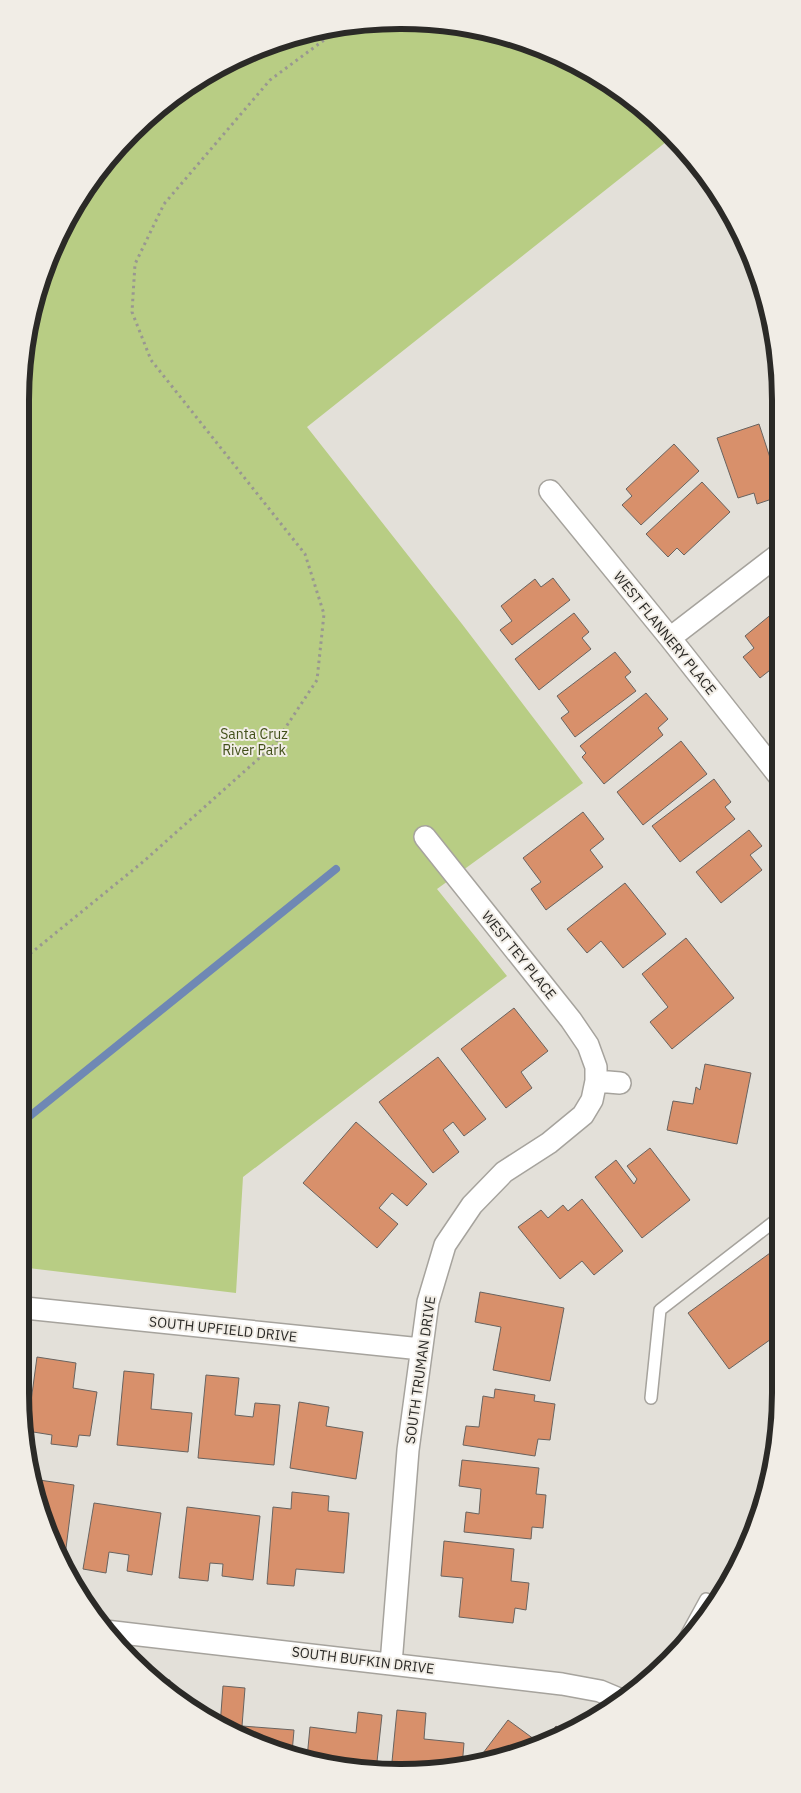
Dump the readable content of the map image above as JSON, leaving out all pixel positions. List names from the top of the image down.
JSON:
{
  "streets": {
    "street": [
      "WEST FLANNERY PLACE",
      "WEST TEY PLACE",
      "SOUTH UPFIELD DRIVE",
      "SOUTH TRUMAN DRIVE",
      "SOUTH BUFKIN DRIVE"
    ]
  },
  "crossings": [
    ["WEST TEY PLACE", "SOUTH TRUMAN DRIVE"],
    ["SOUTH UPFIELD DRIVE", "SOUTH TRUMAN DRIVE"],
    ["SOUTH TRUMAN DRIVE", "SOUTH BUFKIN DRIVE"]
  ],
  "parks": ["Santa Cruz River Park"]
}
